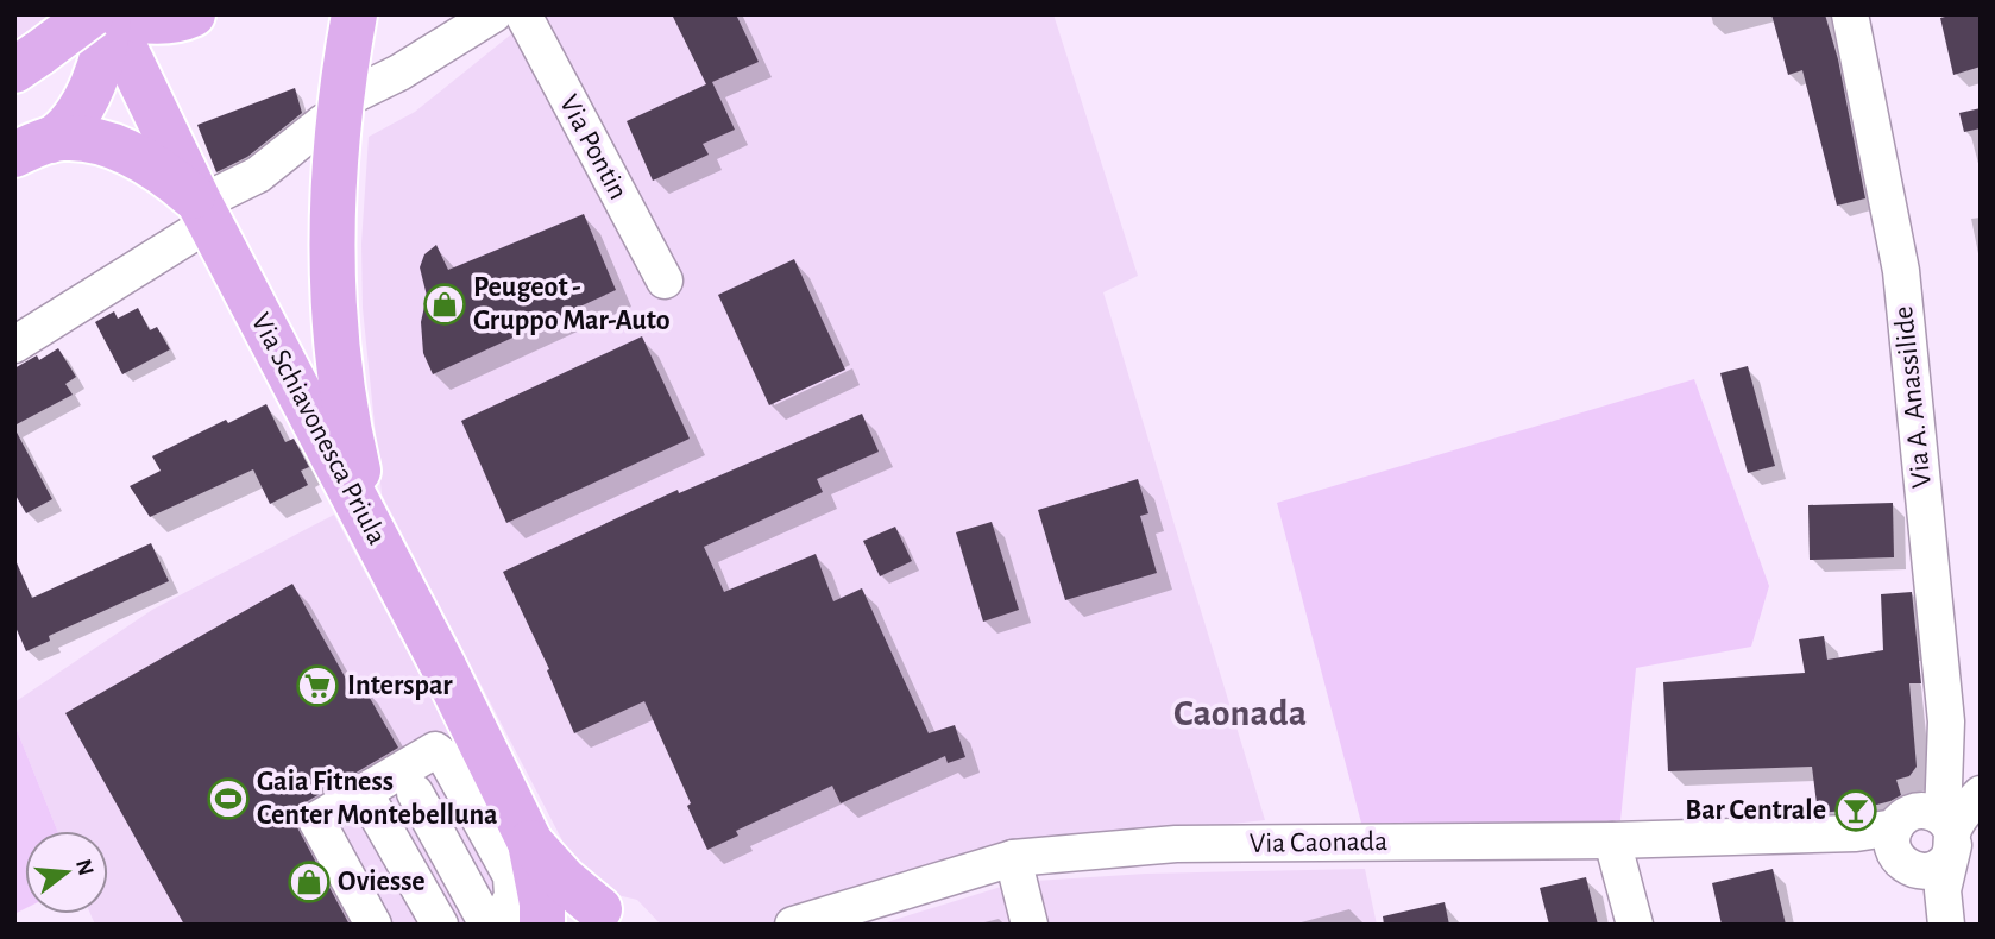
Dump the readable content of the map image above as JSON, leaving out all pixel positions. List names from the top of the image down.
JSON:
{
  "streets": {
    "main road": ["Via Schiavonesca Priula"],
    "street": ["Via Pontin", "Via A. Anassilide", "Via Caonada"]
  },
  "crossings": [
    ["Via A. Anassilide", "Via Caonada"]
  ],
  "districts": ["Caonada"],
  "places": {
    "shop": ["Peugeot - Gruppo Mar-Auto", "Oviesse"],
    "supermarket": ["Interspar"],
    "sports": ["Gaia Fitness Center Montebelluna"],
    "bar": ["Bar Centrale"]
  },
  "north": "right"
}
